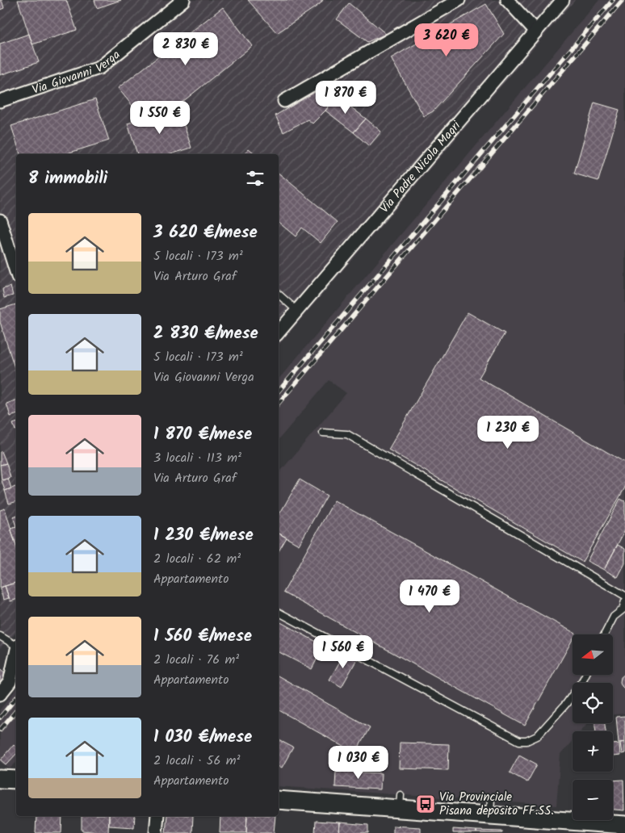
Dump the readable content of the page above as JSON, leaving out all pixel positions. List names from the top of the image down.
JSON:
{
  "streets": {
    "street": ["Via Giovanni Verga", "Via Padre Nicola Magri"]
  },
  "places": {
    "bus stop": ["Via Provinciale Pisana deposito FF.SS."]
  },
  "north": "left",
  "page": {
    "price": [
      "3 620 €",
      "2 830 €",
      "1 870 €",
      "1 550 €",
      "1 230 €",
      "1 470 €",
      "1 560 €",
      "1 030 €"
    ],
    "heading": "8 immobili",
    "list": [
      {
        "name": "3 620 €/mese",
        "note": "5 locali · 173 m² · Via Arturo Graf"
      },
      {
        "name": "2 830 €/mese",
        "note": "5 locali · 173 m² · Via Giovanni Verga"
      },
      {
        "name": "1 870 €/mese",
        "note": "3 locali · 113 m² · Via Arturo Graf"
      },
      {
        "name": "1 230 €/mese",
        "note": "2 locali · 62 m² · Appartamento"
      },
      {
        "name": "1 560 €/mese",
        "note": "2 locali · 76 m² · Appartamento"
      },
      {
        "name": "1 030 €/mese",
        "note": "2 locali · 56 m² · Appartamento"
      }
    ],
    "map_buttons": ["+", "−"]
  }
}
